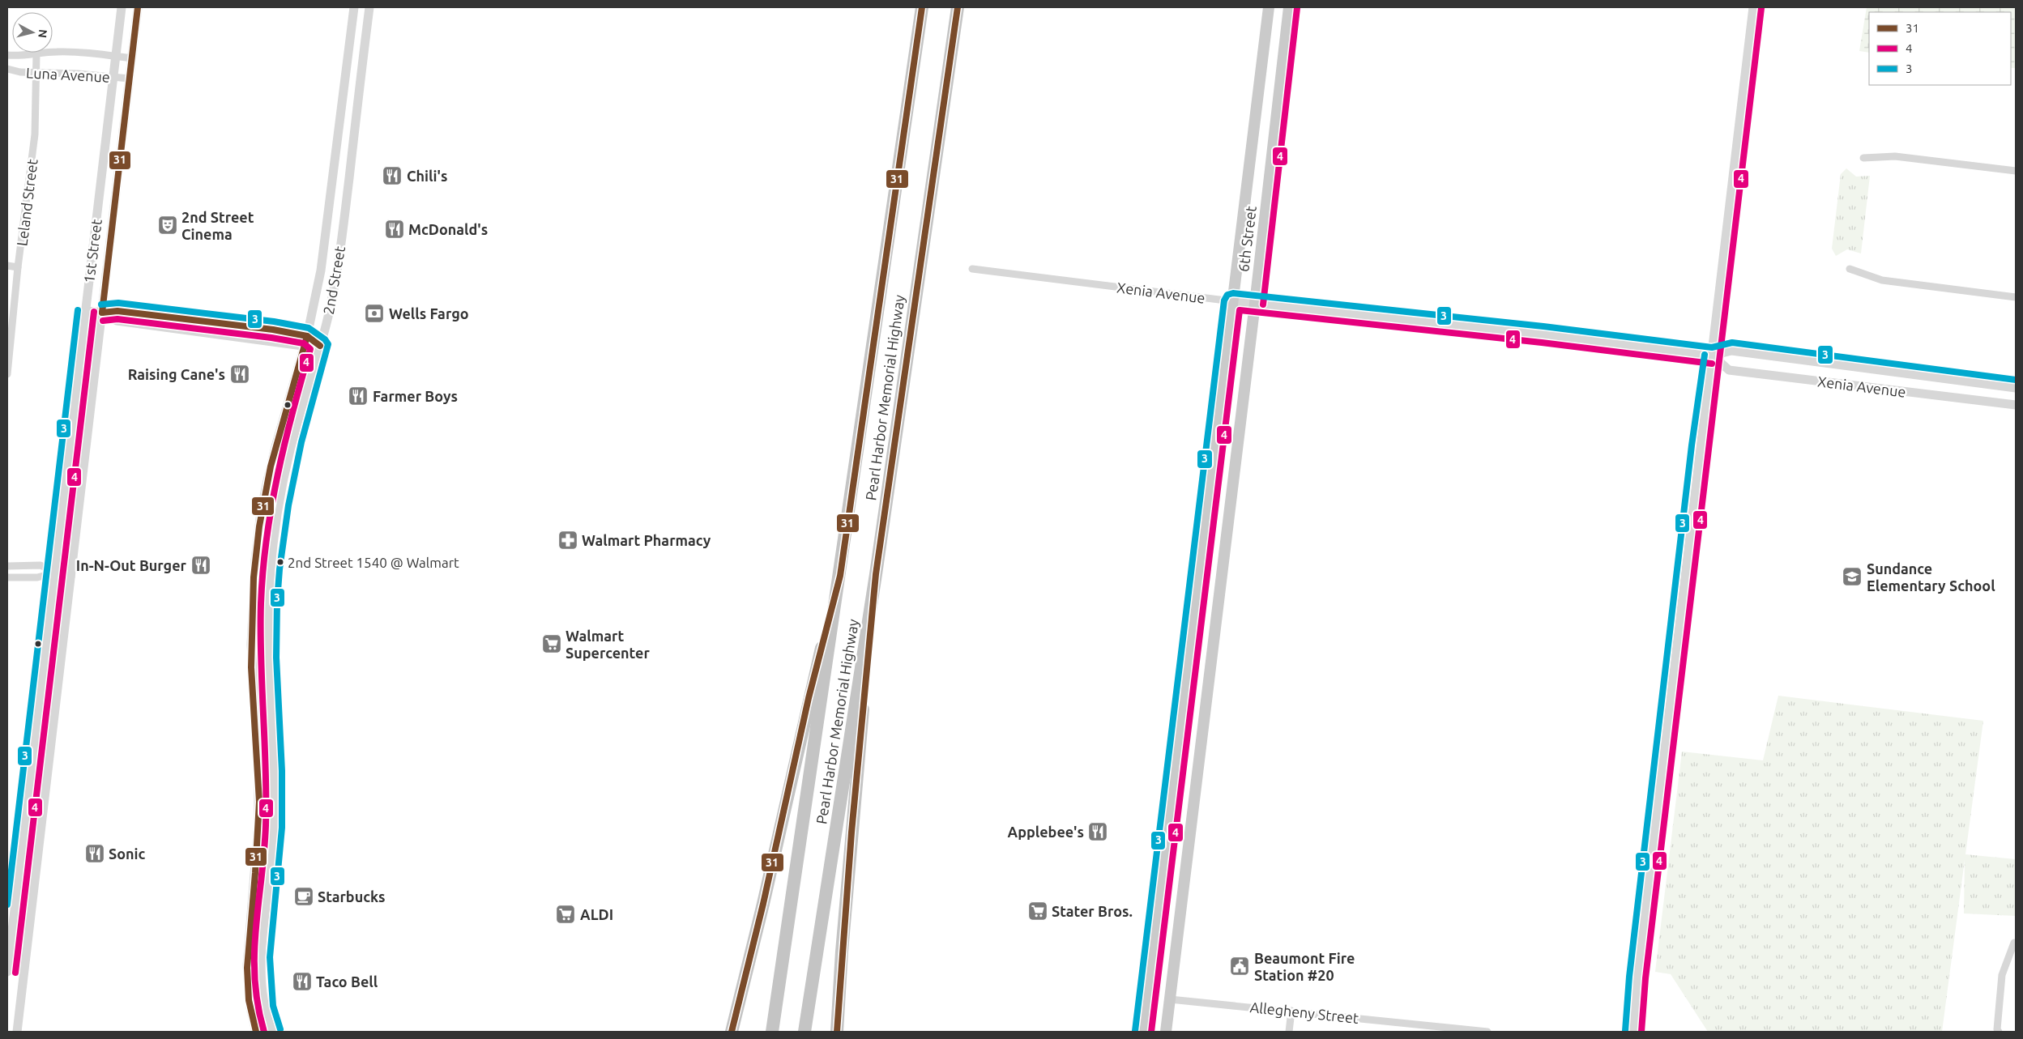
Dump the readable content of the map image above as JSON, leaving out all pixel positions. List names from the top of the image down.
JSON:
{
  "streets": {
    "highway": ["Pearl Harbor Memorial Highway"],
    "main road": ["6th Street"],
    "street": [
      "Luna Avenue",
      "Leland Street",
      "1st Street",
      "2nd Street",
      "Xenia Avenue",
      "Allegheny Street"
    ]
  },
  "crossings": [
    ["Luna Avenue", "Leland Street"],
    ["Luna Avenue", "1st Street"],
    ["6th Street", "Xenia Avenue"],
    ["6th Street", "Allegheny Street"]
  ],
  "places": {
    "restaurant": [
      "Chili's",
      "McDonald's",
      "Raising Cane's",
      "Farmer Boys",
      "In-N-Out Burger",
      "Applebee's",
      "Sonic",
      "Taco Bell"
    ],
    "theatre": ["2nd Street Cinema"],
    "bank": ["Wells Fargo"],
    "pharmacy": ["Walmart Pharmacy"],
    "other": ["2nd Street 1540 @ Walmart"],
    "school or university": ["Sundance Elementary School"],
    "supermarket": ["Walmart Supercenter", "Stater Bros.", "ALDI"],
    "cafe": ["Starbucks"],
    "public building": ["Beaumont Fire Station #20"]
  },
  "lines": ["transit line 31", "transit line 4", "transit line 3"],
  "legend": ["31", "4", "3"],
  "north": "right"
}
